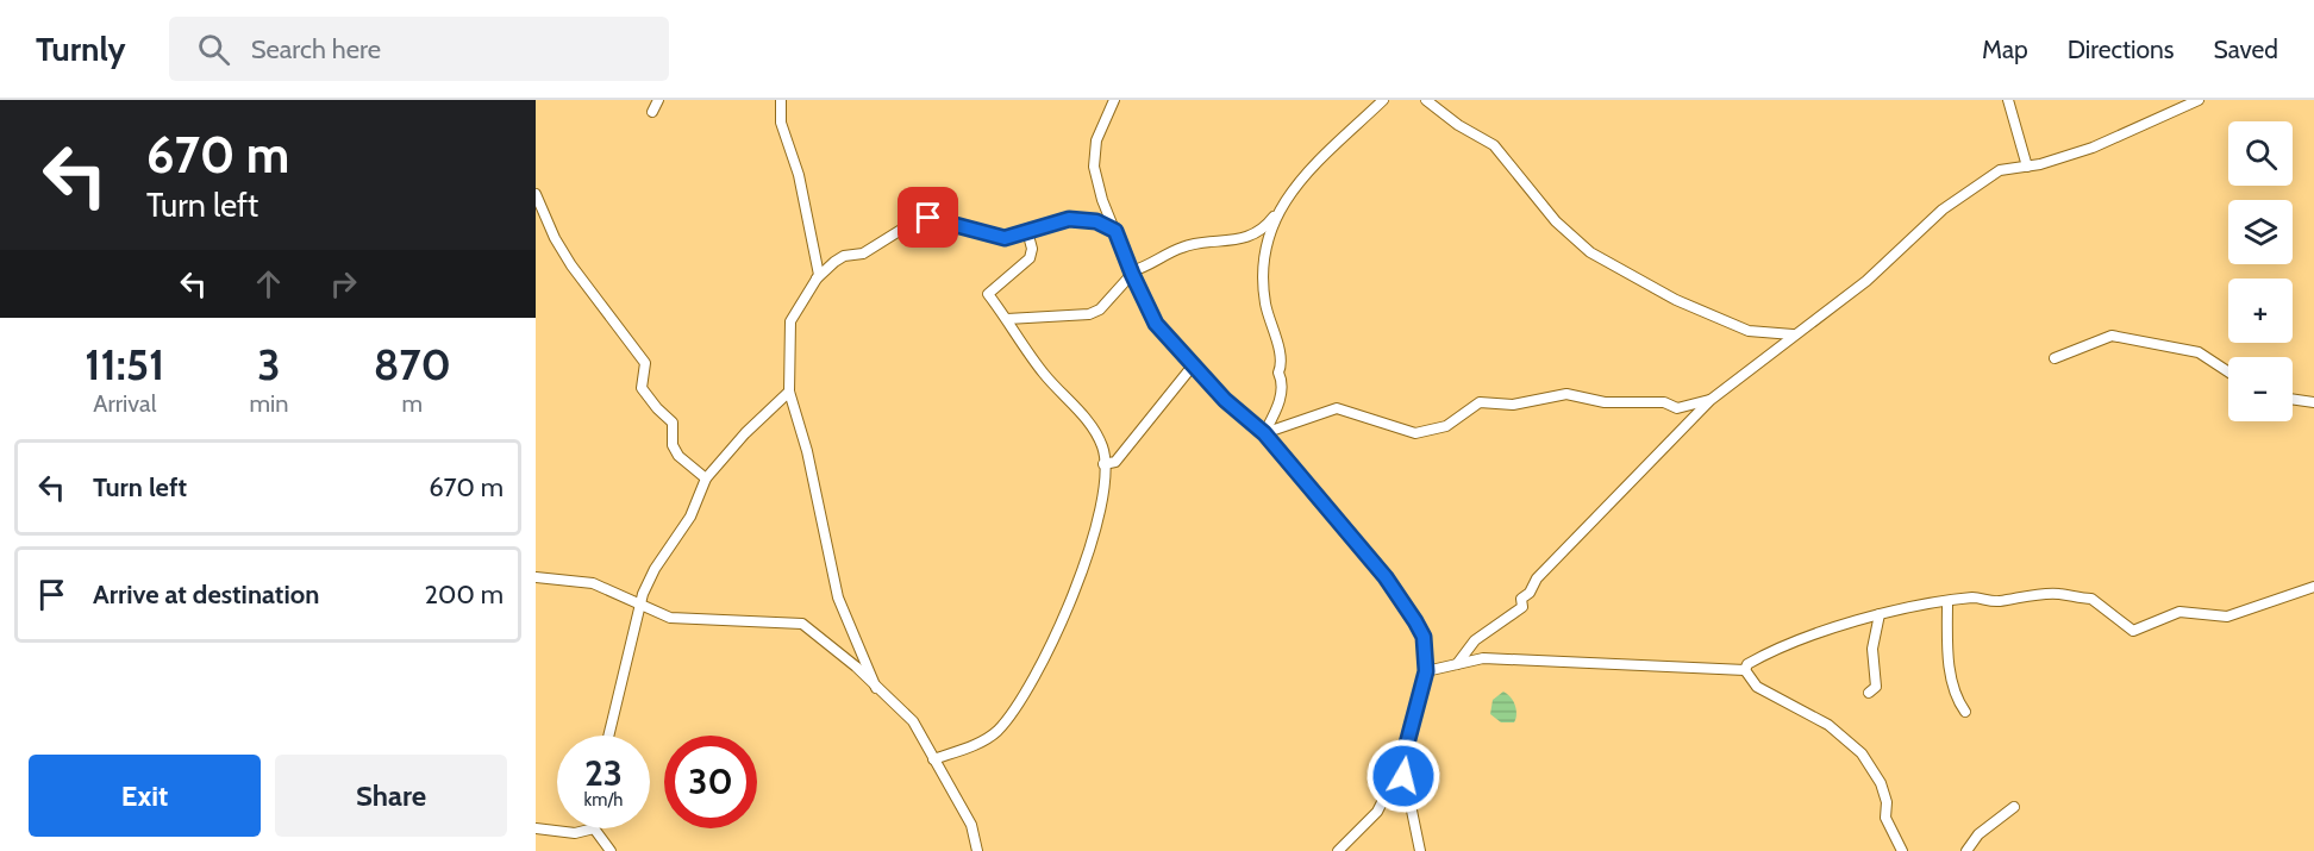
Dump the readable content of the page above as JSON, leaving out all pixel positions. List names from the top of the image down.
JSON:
{
  "page": {
    "header": "Turnly",
    "search": "Search here",
    "nav": ["Map", "Directions", "Saved"],
    "turn": ["670 m", "Turn left"],
    "map_buttons": ["+", "−"],
    "eta": [
      "11:51",
      "Arrival",
      "3",
      "min",
      "870",
      "m"
    ],
    "list": [
      {
        "name": "Turn left",
        "value": "670 m"
      },
      {
        "name": "Arrive at destination",
        "value": "200 m"
      }
    ],
    "speed": "23 km/h",
    "limit": "30",
    "buttons": ["Exit", "Share"]
  }
}
